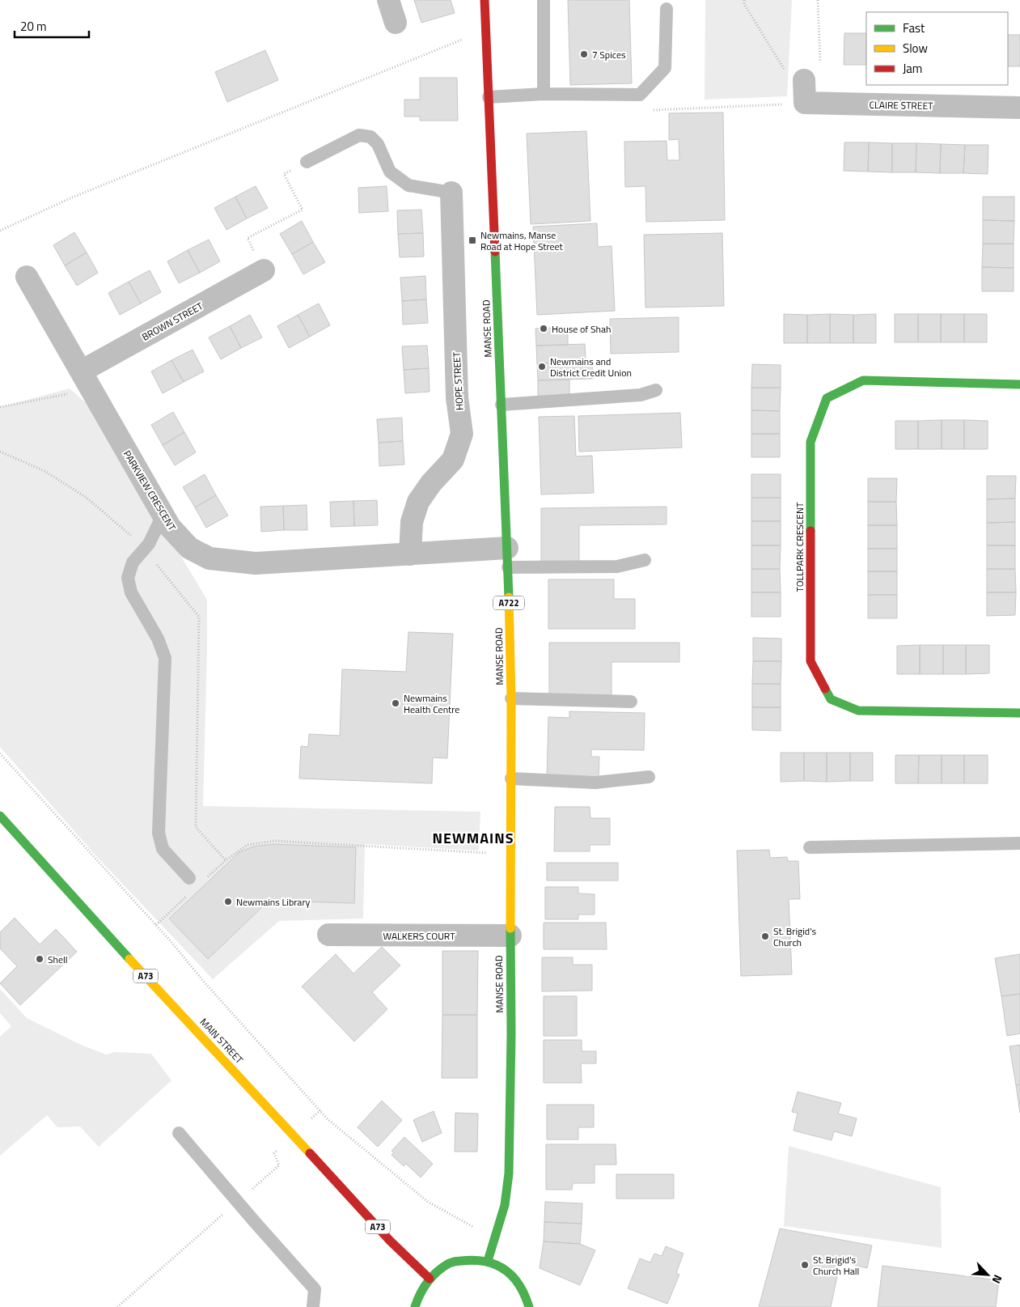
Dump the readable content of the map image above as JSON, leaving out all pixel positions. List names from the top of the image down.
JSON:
{
  "streets": {
    "main road": [
      "MANSE ROAD",
      "TOLLPARK CRESCENT",
      "A722",
      "A73",
      "MAIN STREET"
    ],
    "street": [
      "CLAIRE STREET",
      "BROWN STREET",
      "HOPE STREET",
      "PARKVIEW CRESCENT",
      "WALKERS COURT"
    ]
  },
  "crossings": [
    ["BROWN STREET", "PARKVIEW CRESCENT"],
    ["MANSE ROAD", "PARKVIEW CRESCENT"],
    ["MANSE ROAD", "WALKERS COURT"],
    ["HOPE STREET", "PARKVIEW CRESCENT"]
  ],
  "districts": ["NEWMAINS"],
  "places": {
    "other": [
      "7 Spices",
      "House of Shah",
      "Newmains and District Credit Union",
      "Newmains Health Centre",
      "Newmains Library",
      "St. Brigid's Church",
      "Shell",
      "St. Brigid's Church Hall"
    ],
    "transit": ["Newmains, Manse Road at Hope Street"]
  },
  "legend": ["Fast", "Slow", "Jam"],
  "scale_bar": "20 m",
  "north": "bottom right"
}
